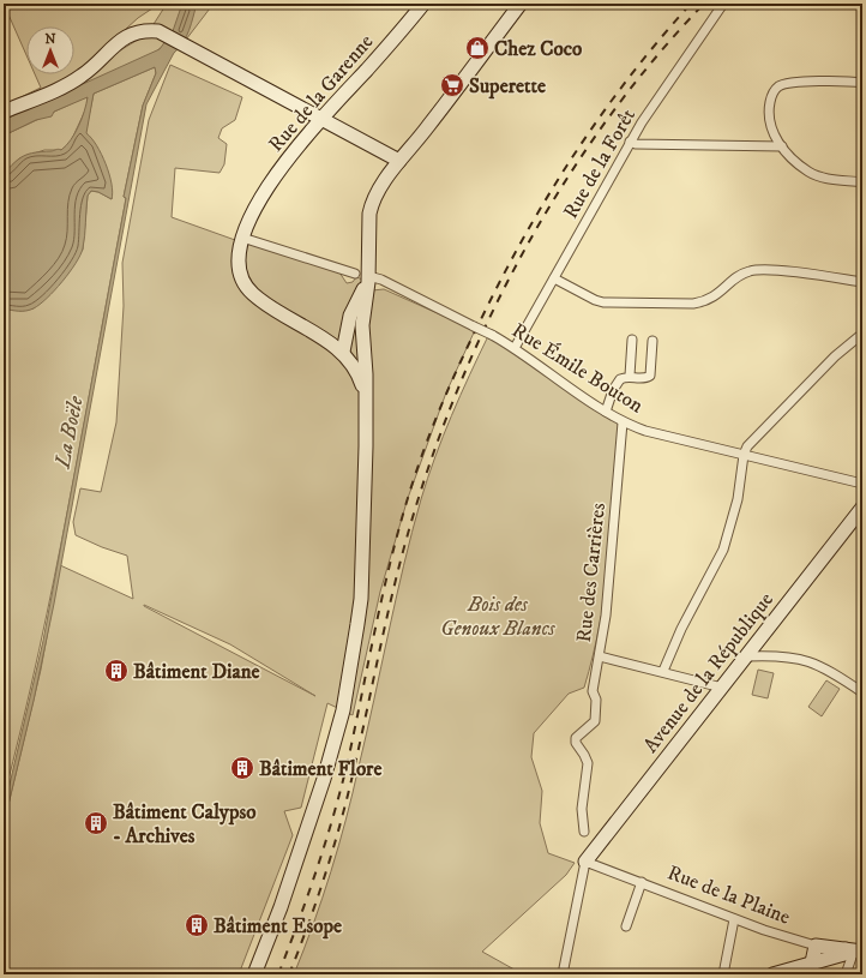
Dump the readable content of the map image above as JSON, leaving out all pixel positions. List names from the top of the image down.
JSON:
{
  "streets": {
    "main road": ["Rue de la Garenne", "Avenue de la République", "Rue de la Plaine"],
    "street": ["Rue de la Forêt", "Rue Émile Bouton", "Rue des Carrières"]
  },
  "crossings": [
    ["Rue de la Forêt", "Rue Émile Bouton"],
    ["Rue Émile Bouton", "Rue des Carrières"],
    ["Rue des Carrières", "Avenue de la République"],
    ["Avenue de la République", "Rue de la Plaine"]
  ],
  "water": ["La Boële"],
  "parks": ["Bois des Genoux Blancs"],
  "places": {
    "shop": ["Chez Coco"],
    "supermarket": ["Superette"],
    "building": [
      "Bâtiment Diane",
      "Bâtiment Flore",
      "Bâtiment Calypso - Archives",
      "Bâtiment Esope"
    ]
  },
  "north": "top"
}
